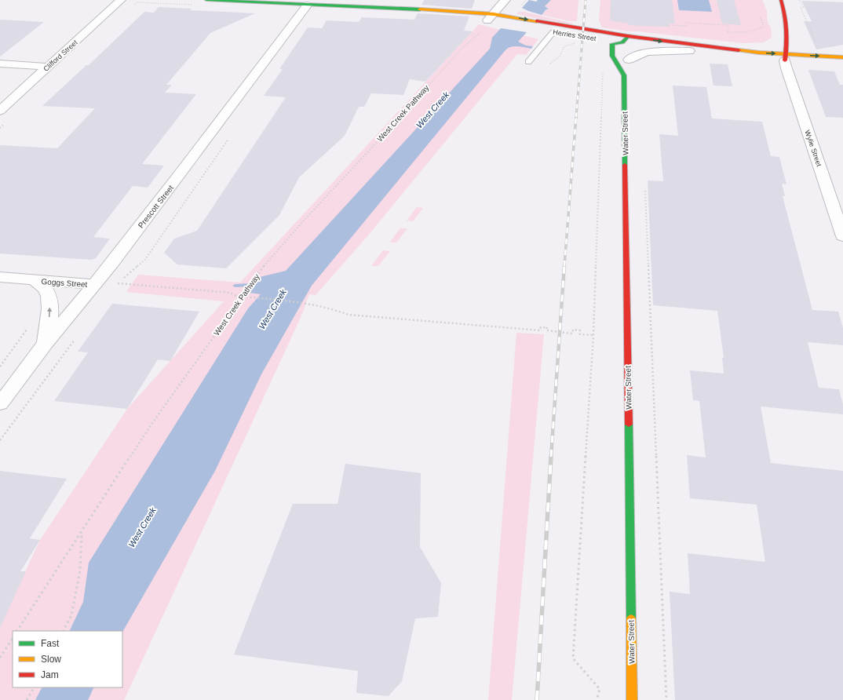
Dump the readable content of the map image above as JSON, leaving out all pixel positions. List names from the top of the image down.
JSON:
{
  "streets": {
    "main road": ["Herries Street", "Water Street"],
    "street": [
      "Clifford Street",
      "Wylie Street",
      "Prescott Street",
      "Goggs Street"
    ],
    "path": ["West Creek Pathway"]
  },
  "crossings": [
    ["Herries Street", "Water Street"],
    ["Herries Street", "Wylie Street"],
    ["Herries Street", "Prescott Street"],
    ["Prescott Street", "Goggs Street"]
  ],
  "one_way": ["Goggs Street"],
  "water": ["West Creek"],
  "legend": ["Fast", "Slow", "Jam"]
}
